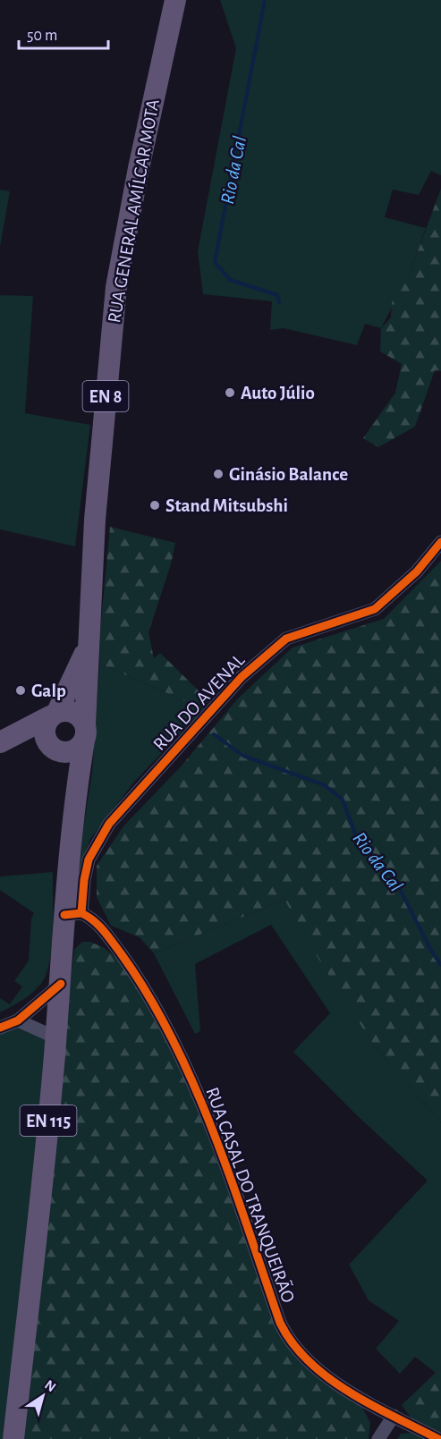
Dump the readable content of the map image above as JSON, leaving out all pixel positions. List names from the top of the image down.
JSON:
{
  "streets": {
    "main road": ["RUA GENERAL AMÍLCAR MOTA", "EN 8", "EN 115"],
    "street": ["RUA DO AVENAL", "RUA CASAL DO TRANQUEIRÃO"]
  },
  "crossings": [
    ["RUA GENERAL AMÍLCAR MOTA", "EN 8"],
    ["RUA GENERAL AMÍLCAR MOTA", "EN 115"],
    ["EN 8", "EN 115"],
    ["RUA DO AVENAL", "EN 115"],
    ["RUA DO AVENAL", "RUA CASAL DO TRANQUEIRÃO"],
    ["EN 115", "RUA CASAL DO TRANQUEIRÃO"]
  ],
  "water": ["Rio da Cal"],
  "places": [
    "Auto Júlio",
    "Ginásio Balance",
    "Stand Mitsubshi",
    "Galp"
  ],
  "scale_bar": "50 m",
  "north": "top right"
}
